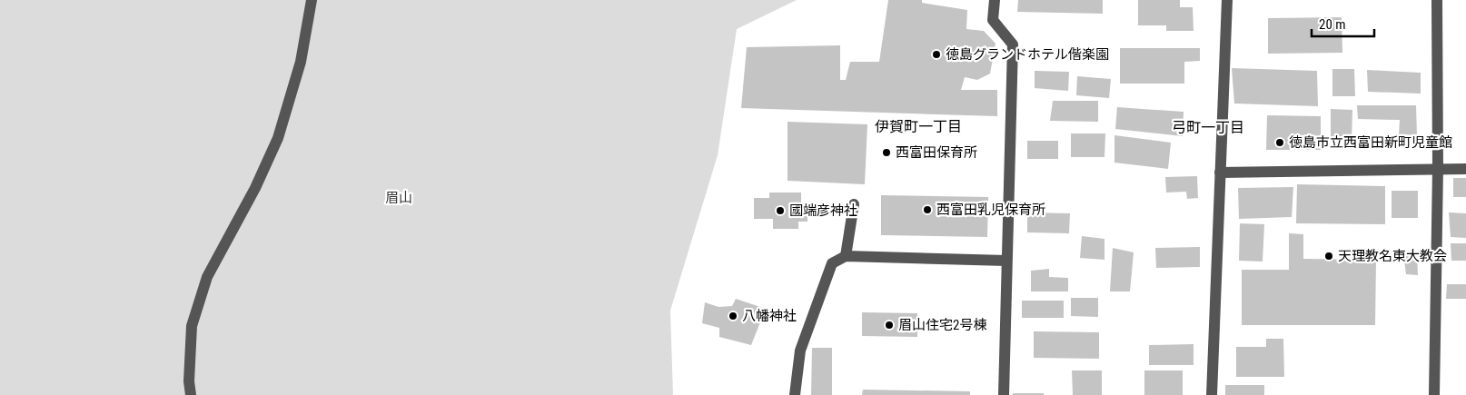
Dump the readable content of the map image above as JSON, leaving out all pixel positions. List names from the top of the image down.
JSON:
{
  "districts": ["伊賀町一丁目", "弓町一丁目"],
  "parks": ["眉山"],
  "places": [
    "徳島グランドホテル偕楽園",
    "徳島市立西富田新町児童館",
    "西富田保育所",
    "西富田乳児保育所",
    "國端彦神社",
    "天理教名東大教会",
    "八幡神社",
    "眉山住宅2号棟"
  ],
  "scale_bar": "20 m"
}
